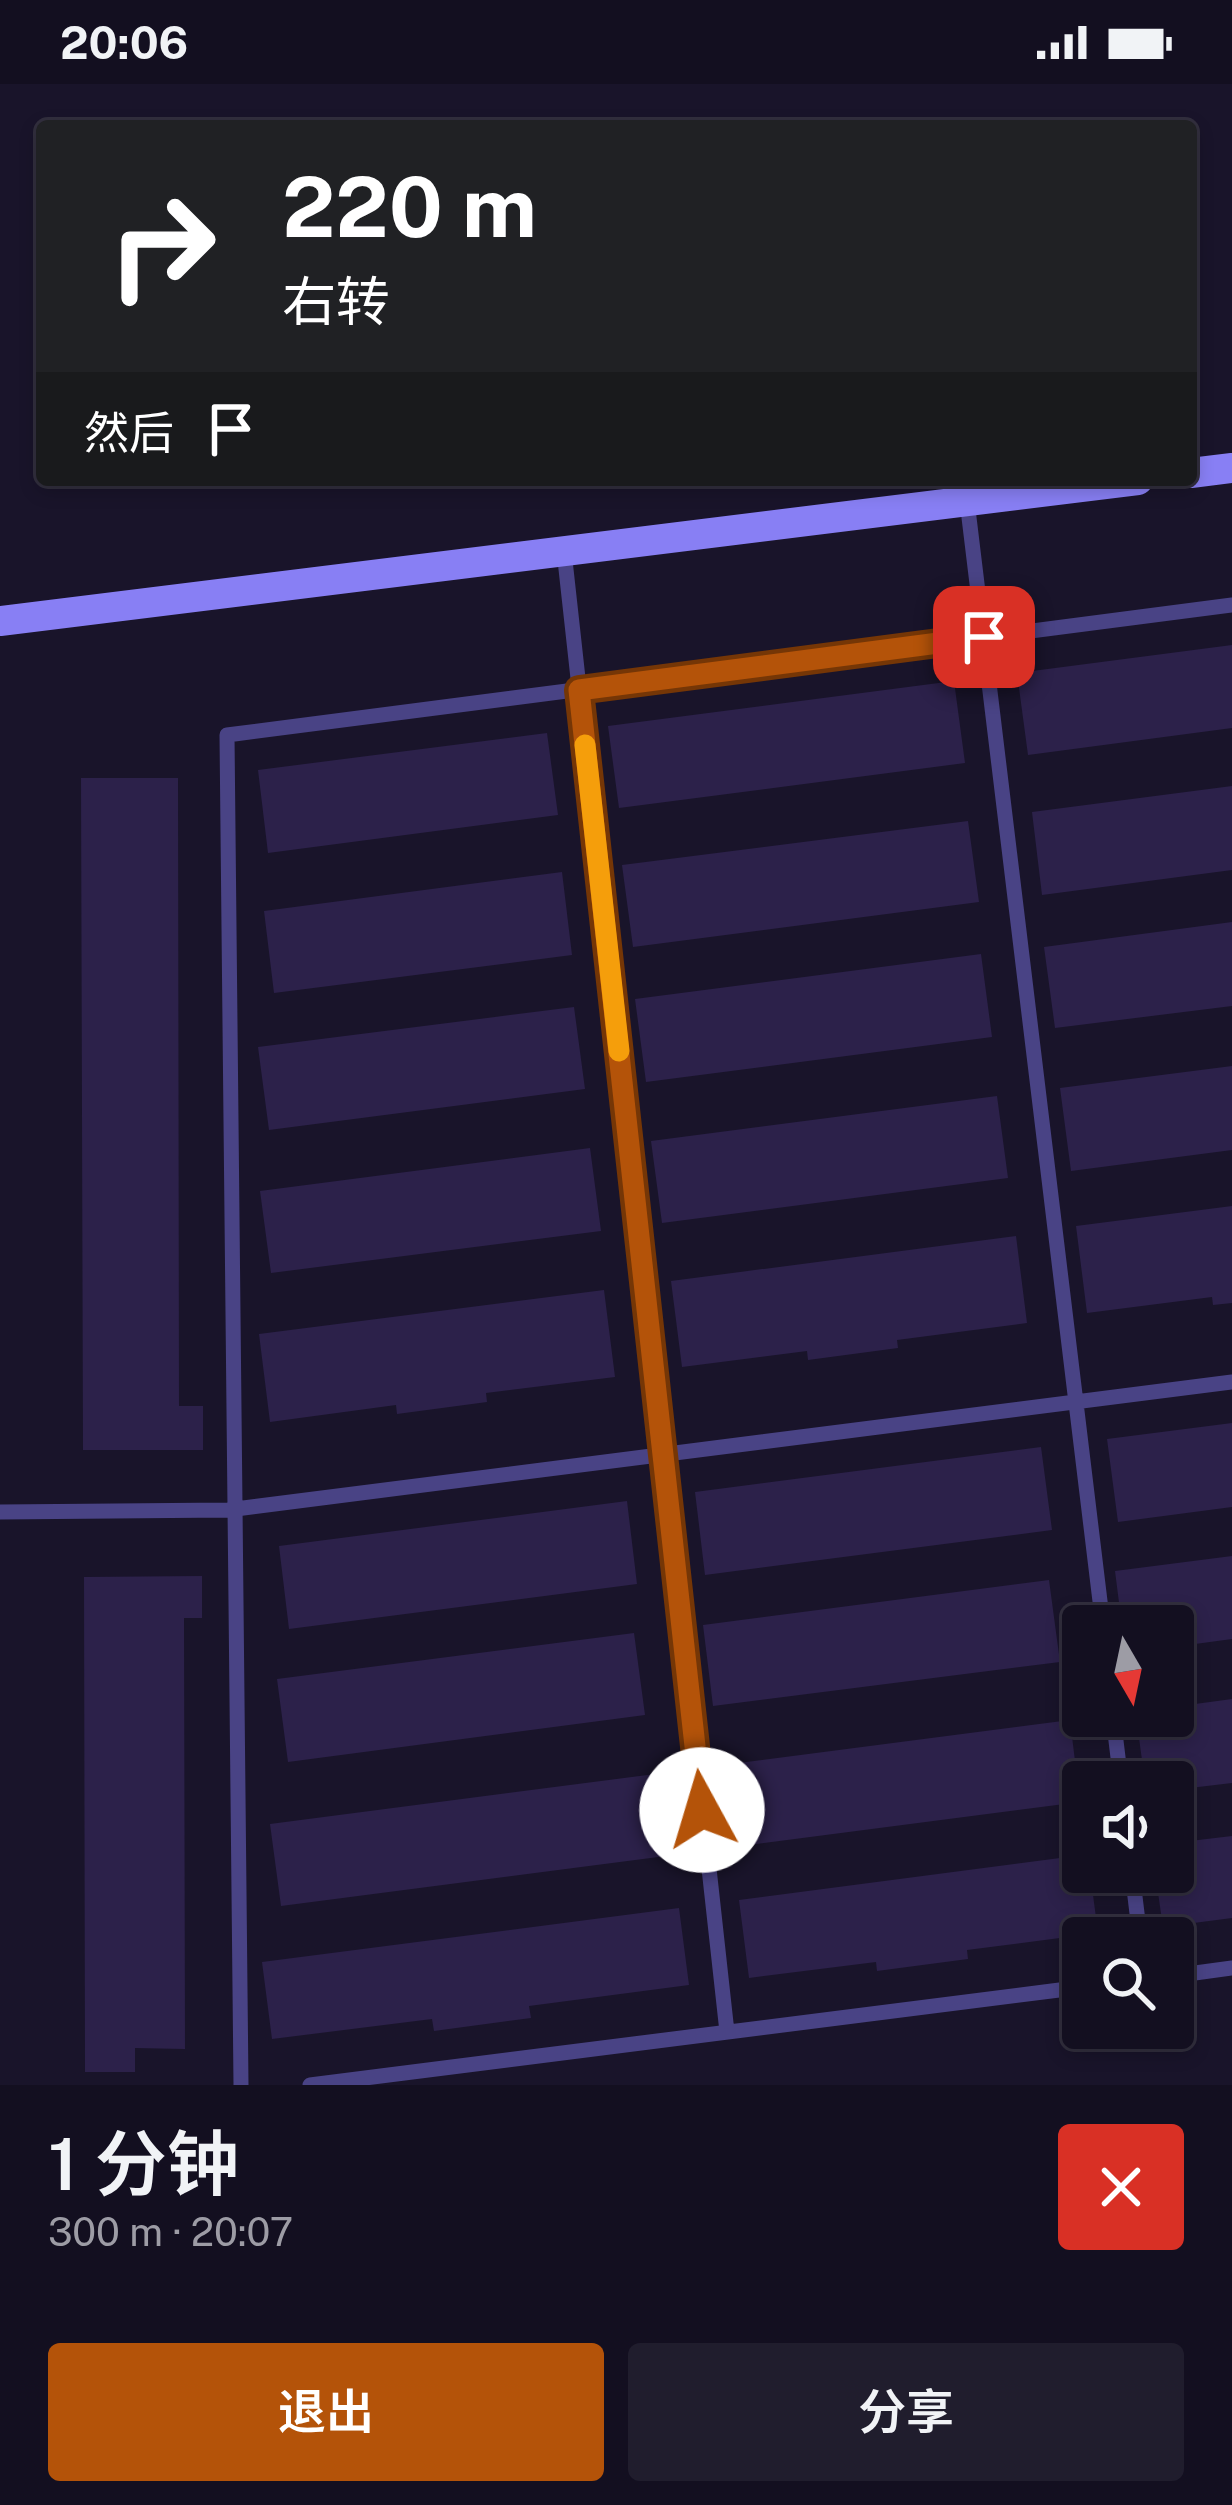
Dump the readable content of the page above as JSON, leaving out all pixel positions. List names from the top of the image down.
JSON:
{
  "north": "bottom",
  "page": {
    "status": "20:06",
    "turn": ["220 m", "右转"],
    "then": "然后",
    "heading": ["1 分钟", "300 m · 20:07"],
    "buttons": ["退出", "分享"]
  }
}
